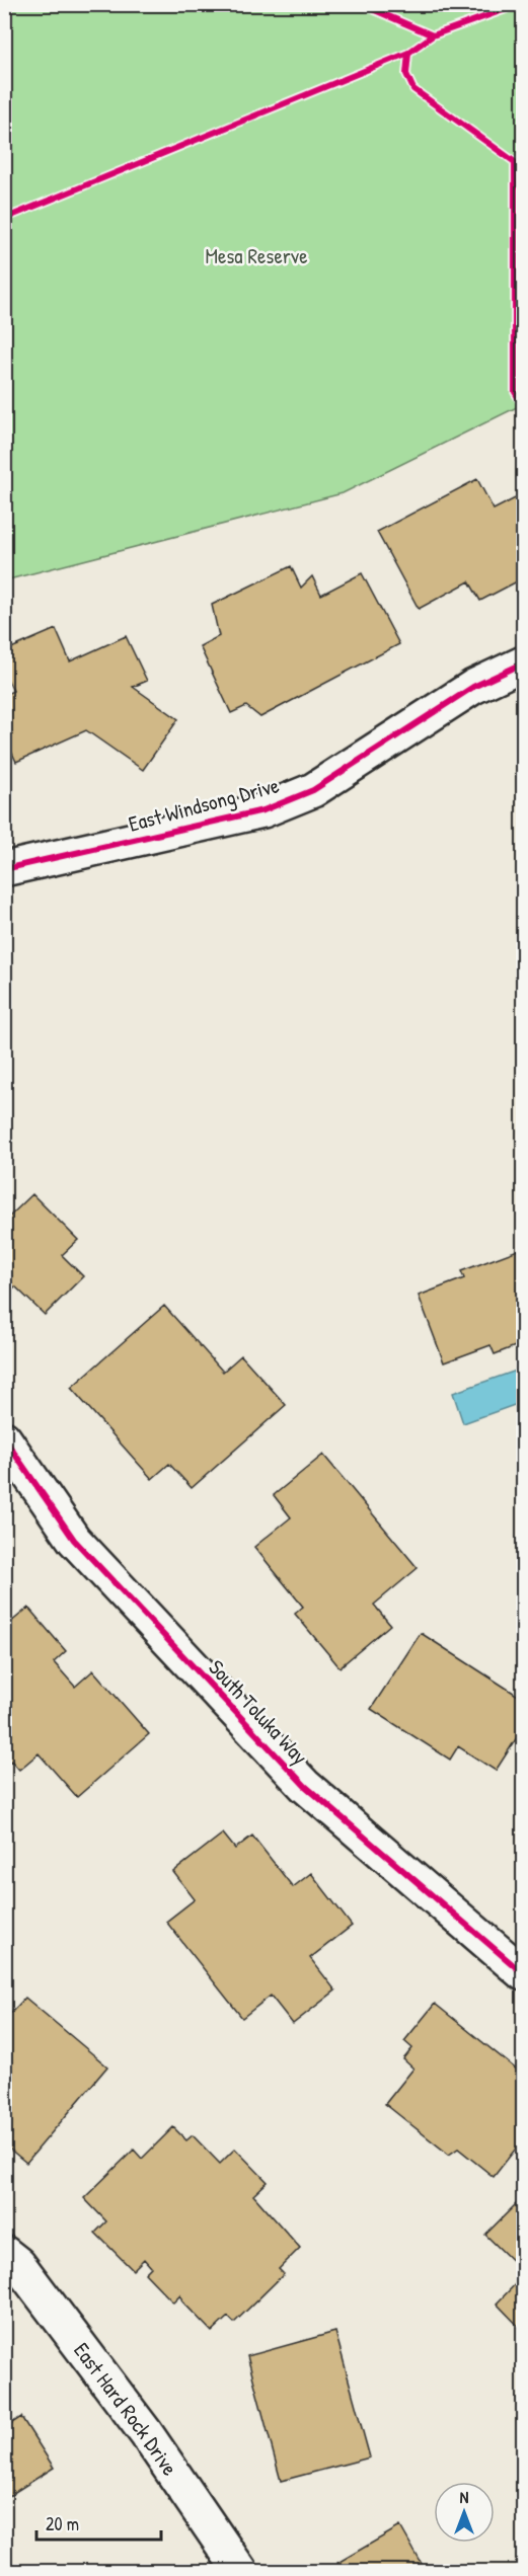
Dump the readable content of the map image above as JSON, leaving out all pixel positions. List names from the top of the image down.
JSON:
{
  "streets": {
    "street": ["East Windsong Drive", "South Toluka Way", "East Hard Rock Drive"]
  },
  "parks": ["Mesa Reserve"],
  "scale_bar": "20 m",
  "north": "top"
}
